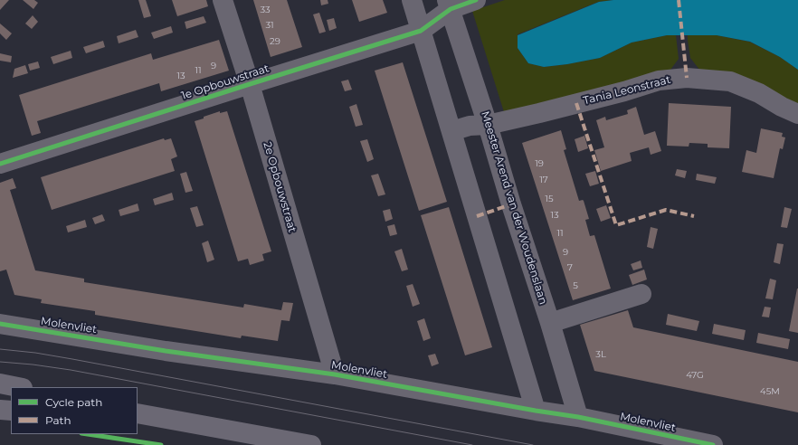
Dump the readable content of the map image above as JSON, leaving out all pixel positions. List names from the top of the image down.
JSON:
{
  "streets": {
    "street": [
      "1e Opbouwstraat",
      "Tania Leonstraat",
      "2e Opbouwstraat",
      "Meester Arend van der Woudenslaan",
      "Molenvliet"
    ]
  },
  "crossings": [
    ["1e Opbouwstraat", "2e Opbouwstraat"],
    ["1e Opbouwstraat", "Meester Arend van der Woudenslaan"],
    ["Tania Leonstraat", "Meester Arend van der Woudenslaan"],
    ["2e Opbouwstraat", "Molenvliet"],
    ["Meester Arend van der Woudenslaan", "Molenvliet"]
  ],
  "house_numbers": [
    "33",
    "31",
    "29",
    "9",
    "11",
    "13",
    "19",
    "17",
    "15",
    "13",
    "11",
    "9",
    "7",
    "5",
    "3L",
    "47G",
    "45M"
  ],
  "legend": ["Cycle path", "Path"]
}
